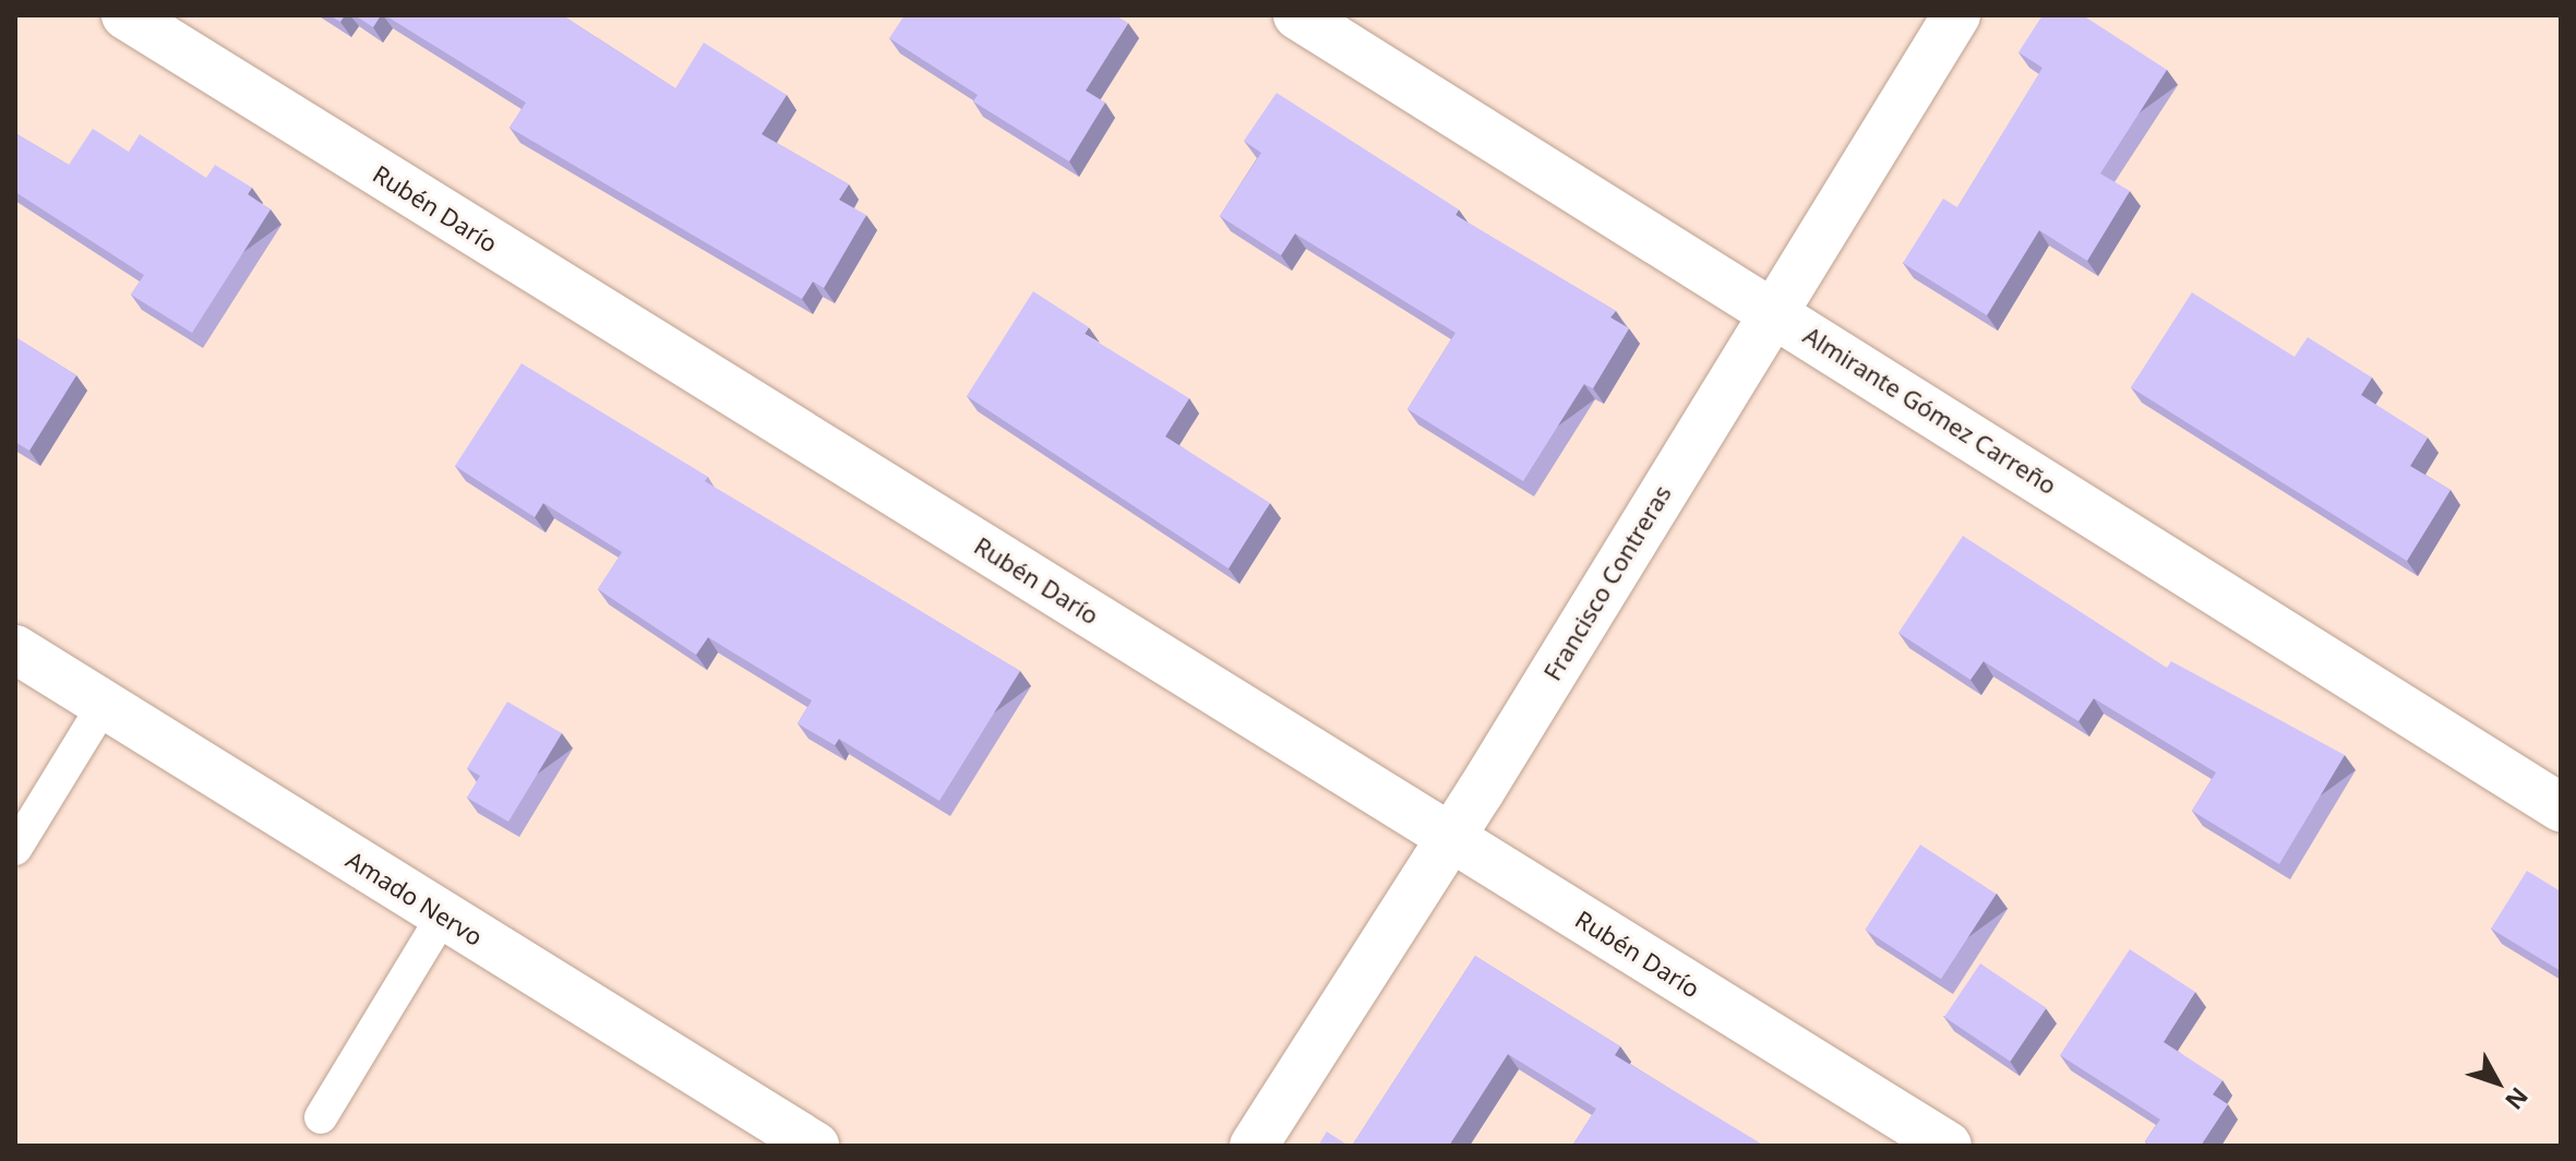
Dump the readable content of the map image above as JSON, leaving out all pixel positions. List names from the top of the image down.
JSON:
{
  "streets": {
    "street": [
      "Rubén Darío",
      "Almirante Gómez Carreño",
      "Francisco Contreras",
      "Amado Nervo"
    ]
  },
  "crossings": [
    ["Rubén Darío", "Francisco Contreras"],
    ["Almirante Gómez Carreño", "Francisco Contreras"]
  ],
  "north": "bottom right"
}
